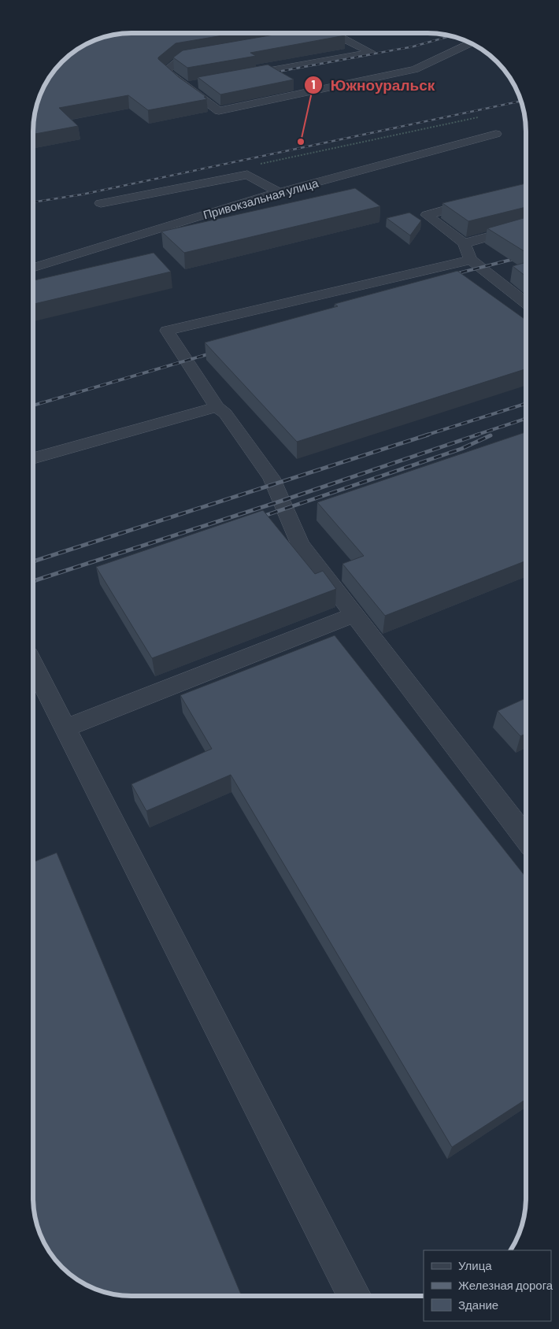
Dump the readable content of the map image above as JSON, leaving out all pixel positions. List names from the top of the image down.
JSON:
{
  "streets": {
    "street": ["Привокзальная улица"]
  },
  "places": ["Южноуральск"],
  "legend": ["Улица", "Железная дорога", "Здание"]
}
